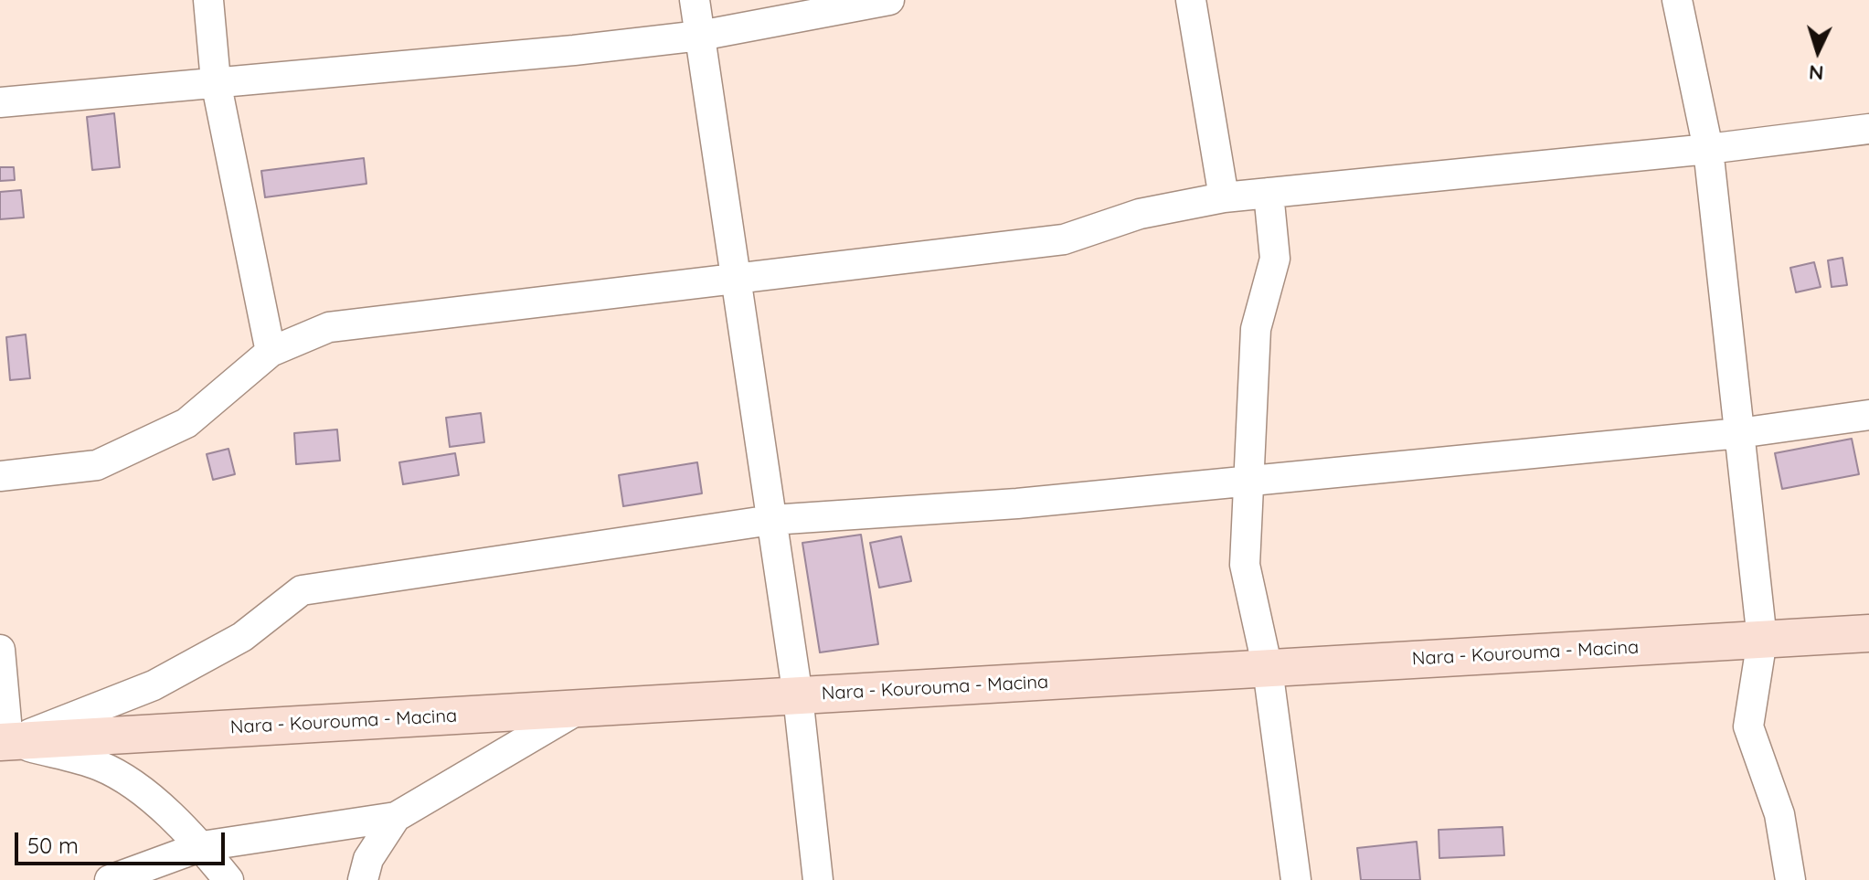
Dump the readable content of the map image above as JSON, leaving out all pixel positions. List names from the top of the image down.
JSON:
{
  "streets": {
    "main road": ["Nara - Kourouma - Macina"]
  },
  "scale_bar": "50 m",
  "north": "bottom"
}
